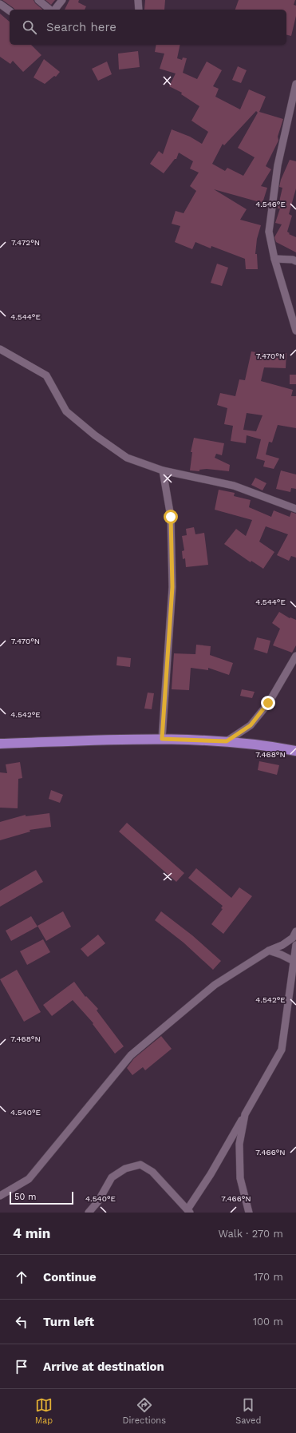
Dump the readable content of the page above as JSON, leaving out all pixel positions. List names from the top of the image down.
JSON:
{
  "scale_bar": "50 m",
  "page": {
    "search": "Search here",
    "scale": "50 m",
    "heading": ["4 min", "Walk · 270 m"],
    "list": [
      ["Continue", "170 m"],
      ["Turn left", "100 m"],
      "Arrive at destination"
    ],
    "nav": ["Map", "Directions", "Saved"]
  },
  "coordinates": [
    "4.546°E",
    "7.472°N",
    "4.544°E",
    "7.470°N",
    "4.542°E",
    "7.468°N",
    "4.540°E",
    "7.466°N"
  ]
}
